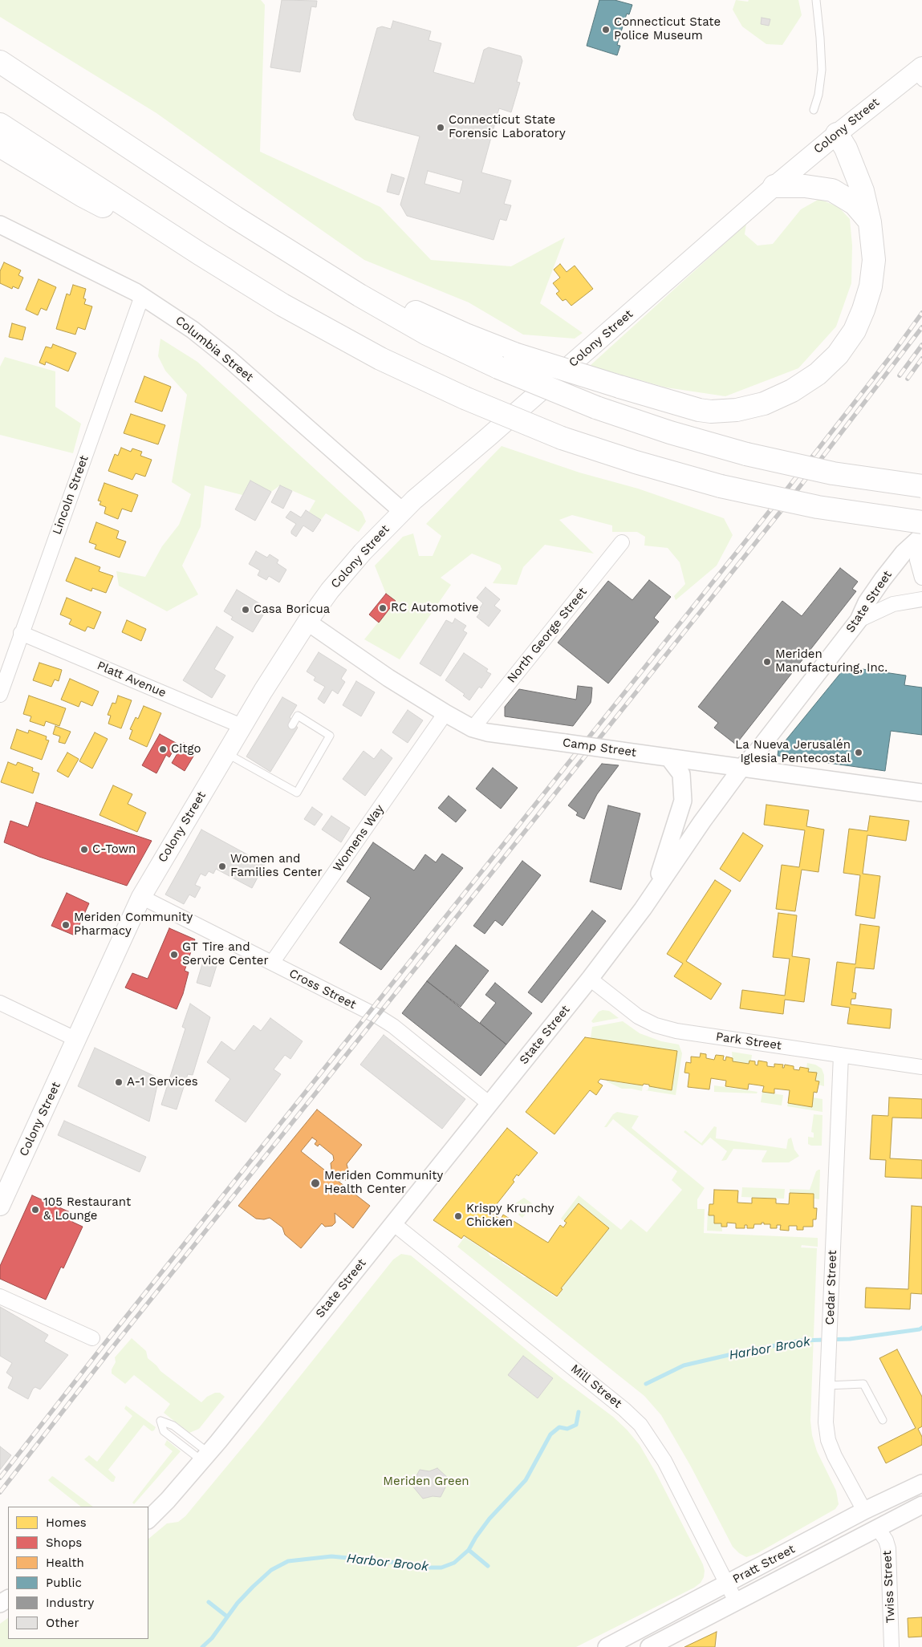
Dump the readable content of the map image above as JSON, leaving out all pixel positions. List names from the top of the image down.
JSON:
{
  "streets": {
    "main road": ["Colony Street"],
    "street": [
      "Columbia Street",
      "Lincoln Street",
      "State Street",
      "North George Street",
      "Platt Avenue",
      "Camp Street",
      "Womens Way",
      "Cross Street",
      "Park Street",
      "Cedar Street",
      "Mill Street",
      "Pratt Street",
      "Twiss Street"
    ]
  },
  "crossings": [
    ["Colony Street", "Columbia Street"],
    ["Colony Street", "Platt Avenue"],
    ["Colony Street", "Camp Street"],
    ["Colony Street", "Cross Street"],
    ["Columbia Street", "Lincoln Street"],
    ["Lincoln Street", "Platt Avenue"],
    ["State Street", "Camp Street"],
    ["State Street", "Cross Street"],
    ["State Street", "Park Street"],
    ["State Street", "Mill Street"],
    ["North George Street", "Camp Street"],
    ["Camp Street", "Womens Way"],
    ["Womens Way", "Cross Street"],
    ["Park Street", "Cedar Street"],
    ["Cedar Street", "Pratt Street"],
    ["Mill Street", "Pratt Street"],
    ["Pratt Street", "Twiss Street"]
  ],
  "water": ["Harbor Brook"],
  "parks": ["Meriden Green"],
  "places": [
    "Connecticut State Police Museum",
    "Connecticut State Forensic Laboratory",
    "RC Automotive",
    "Casa Boricua",
    "Meriden Manufacturing, Inc.",
    "Citgo",
    "La Nueva Jerusalén Iglesia Pentecostal",
    "C-Town",
    "Women and Families Center",
    "Meriden Community Pharmacy",
    "GT Tire and Service Center",
    "A-1 Services",
    "Meriden Community Health Center",
    "105 Restaurant & Lounge",
    "Krispy Krunchy Chicken"
  ],
  "legend": [
    "Homes",
    "Shops",
    "Health",
    "Public",
    "Industry",
    "Other"
  ]
}
